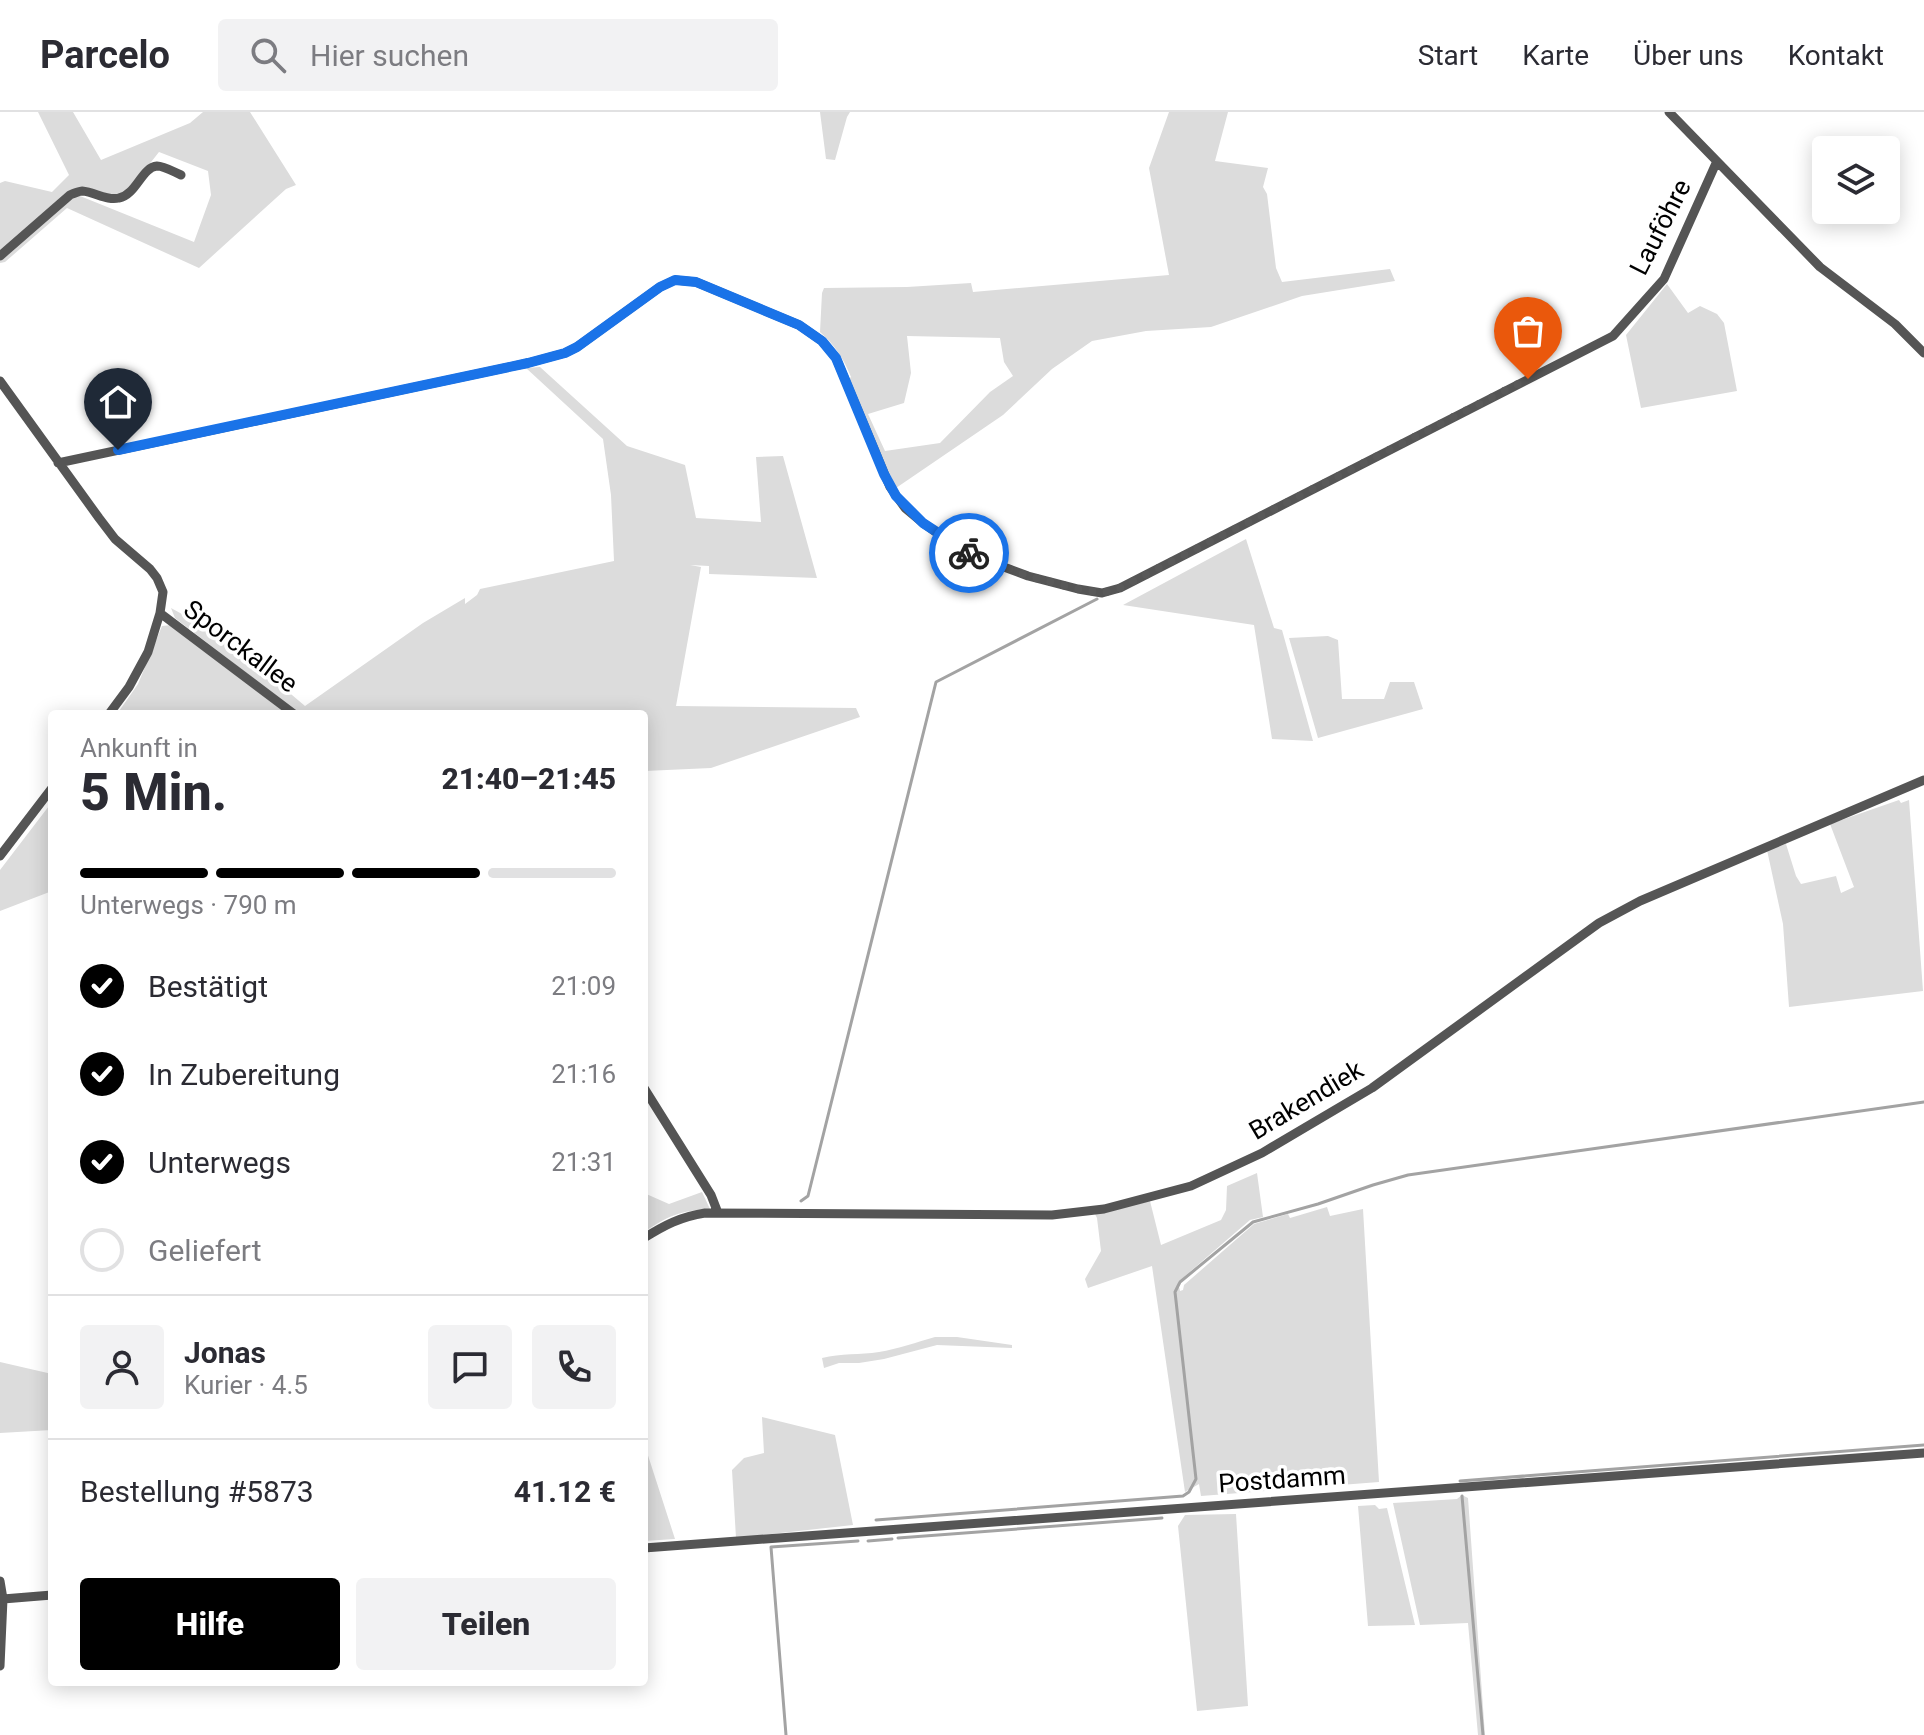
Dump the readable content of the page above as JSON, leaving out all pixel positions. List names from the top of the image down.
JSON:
{
  "streets": {
    "street": [
      "Lauföhre",
      "Sporckallee",
      "Brakendiek",
      "Postdamm"
    ]
  },
  "page": {
    "header": "Parcelo",
    "search": "Hier suchen",
    "nav": [
      "Start",
      "Karte",
      "Über uns",
      "Kontakt"
    ],
    "heading": ["5 Min.", "Ankunft in", "21:40–21:45"],
    "panel": [
      "Jonas",
      "Kurier · 4.5",
      "Bestellung #5873",
      "41.12 €"
    ],
    "bar": "Unterwegs · 790 m",
    "list": [
      ["Bestätigt", "21:09"],
      ["In Zubereitung", "21:16"],
      ["Unterwegs", "21:31"],
      "Geliefert"
    ],
    "buttons": ["Hilfe", "Teilen"]
  }
}
